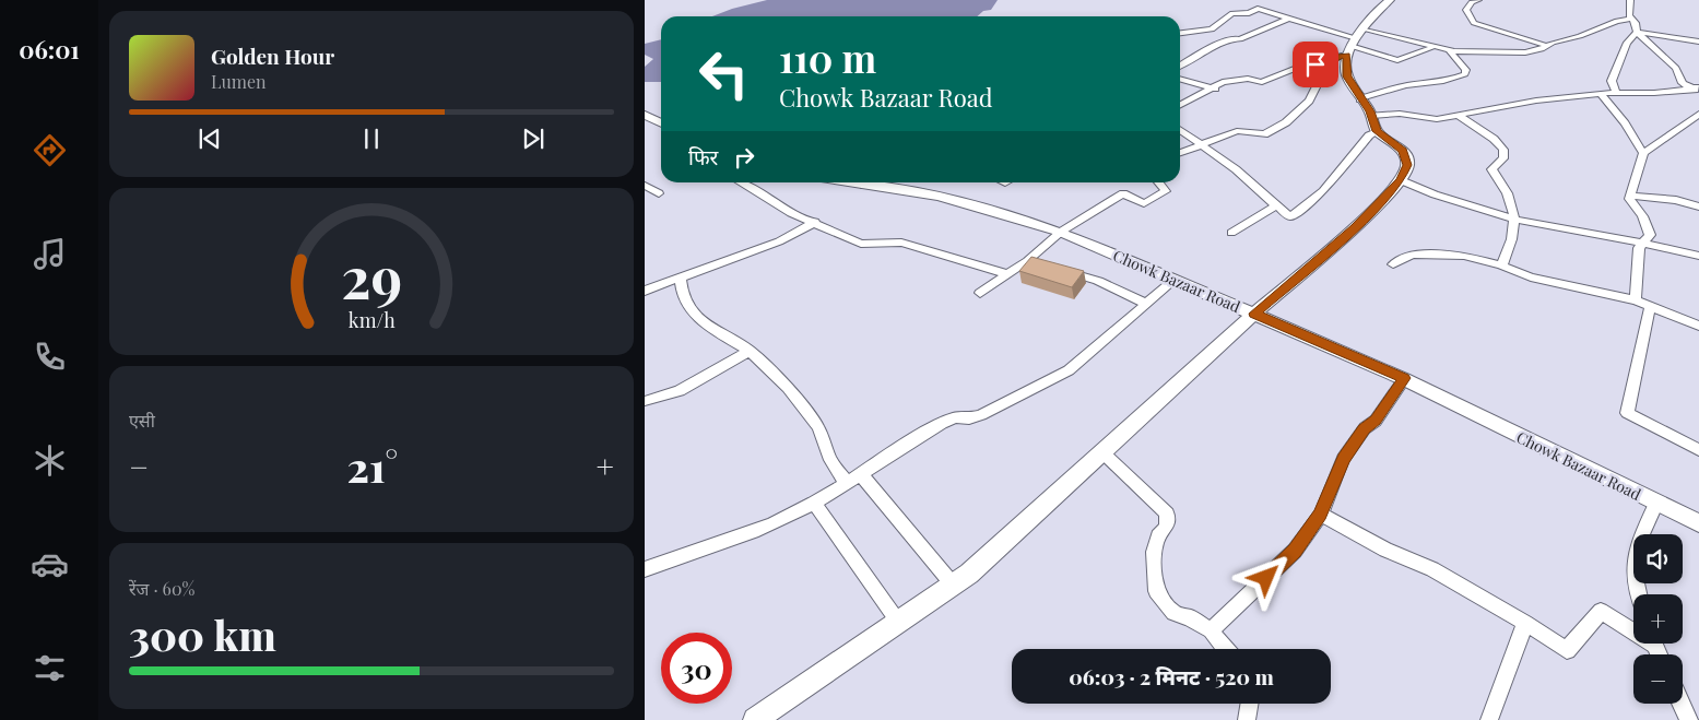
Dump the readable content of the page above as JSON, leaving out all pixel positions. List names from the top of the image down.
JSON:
{
  "streets": {
    "street": ["Chowk Bazaar Road"]
  },
  "page": {
    "tabs": "06:01",
    "turn": ["110 m", "Chowk Bazaar Road"],
    "song": ["Golden Hour", "Lumen"],
    "then": "फिर",
    "tile": [
      "एसी",
      ["रेंज · 60%", "300 km"]
    ],
    "heat": ["−", "21°", "+"],
    "map_buttons": ["+", "−"],
    "limit": "30",
    "trip": "06:03 · 2 मिनट · 520 m",
    "gauge": ["29", "km/h"]
  }
}
